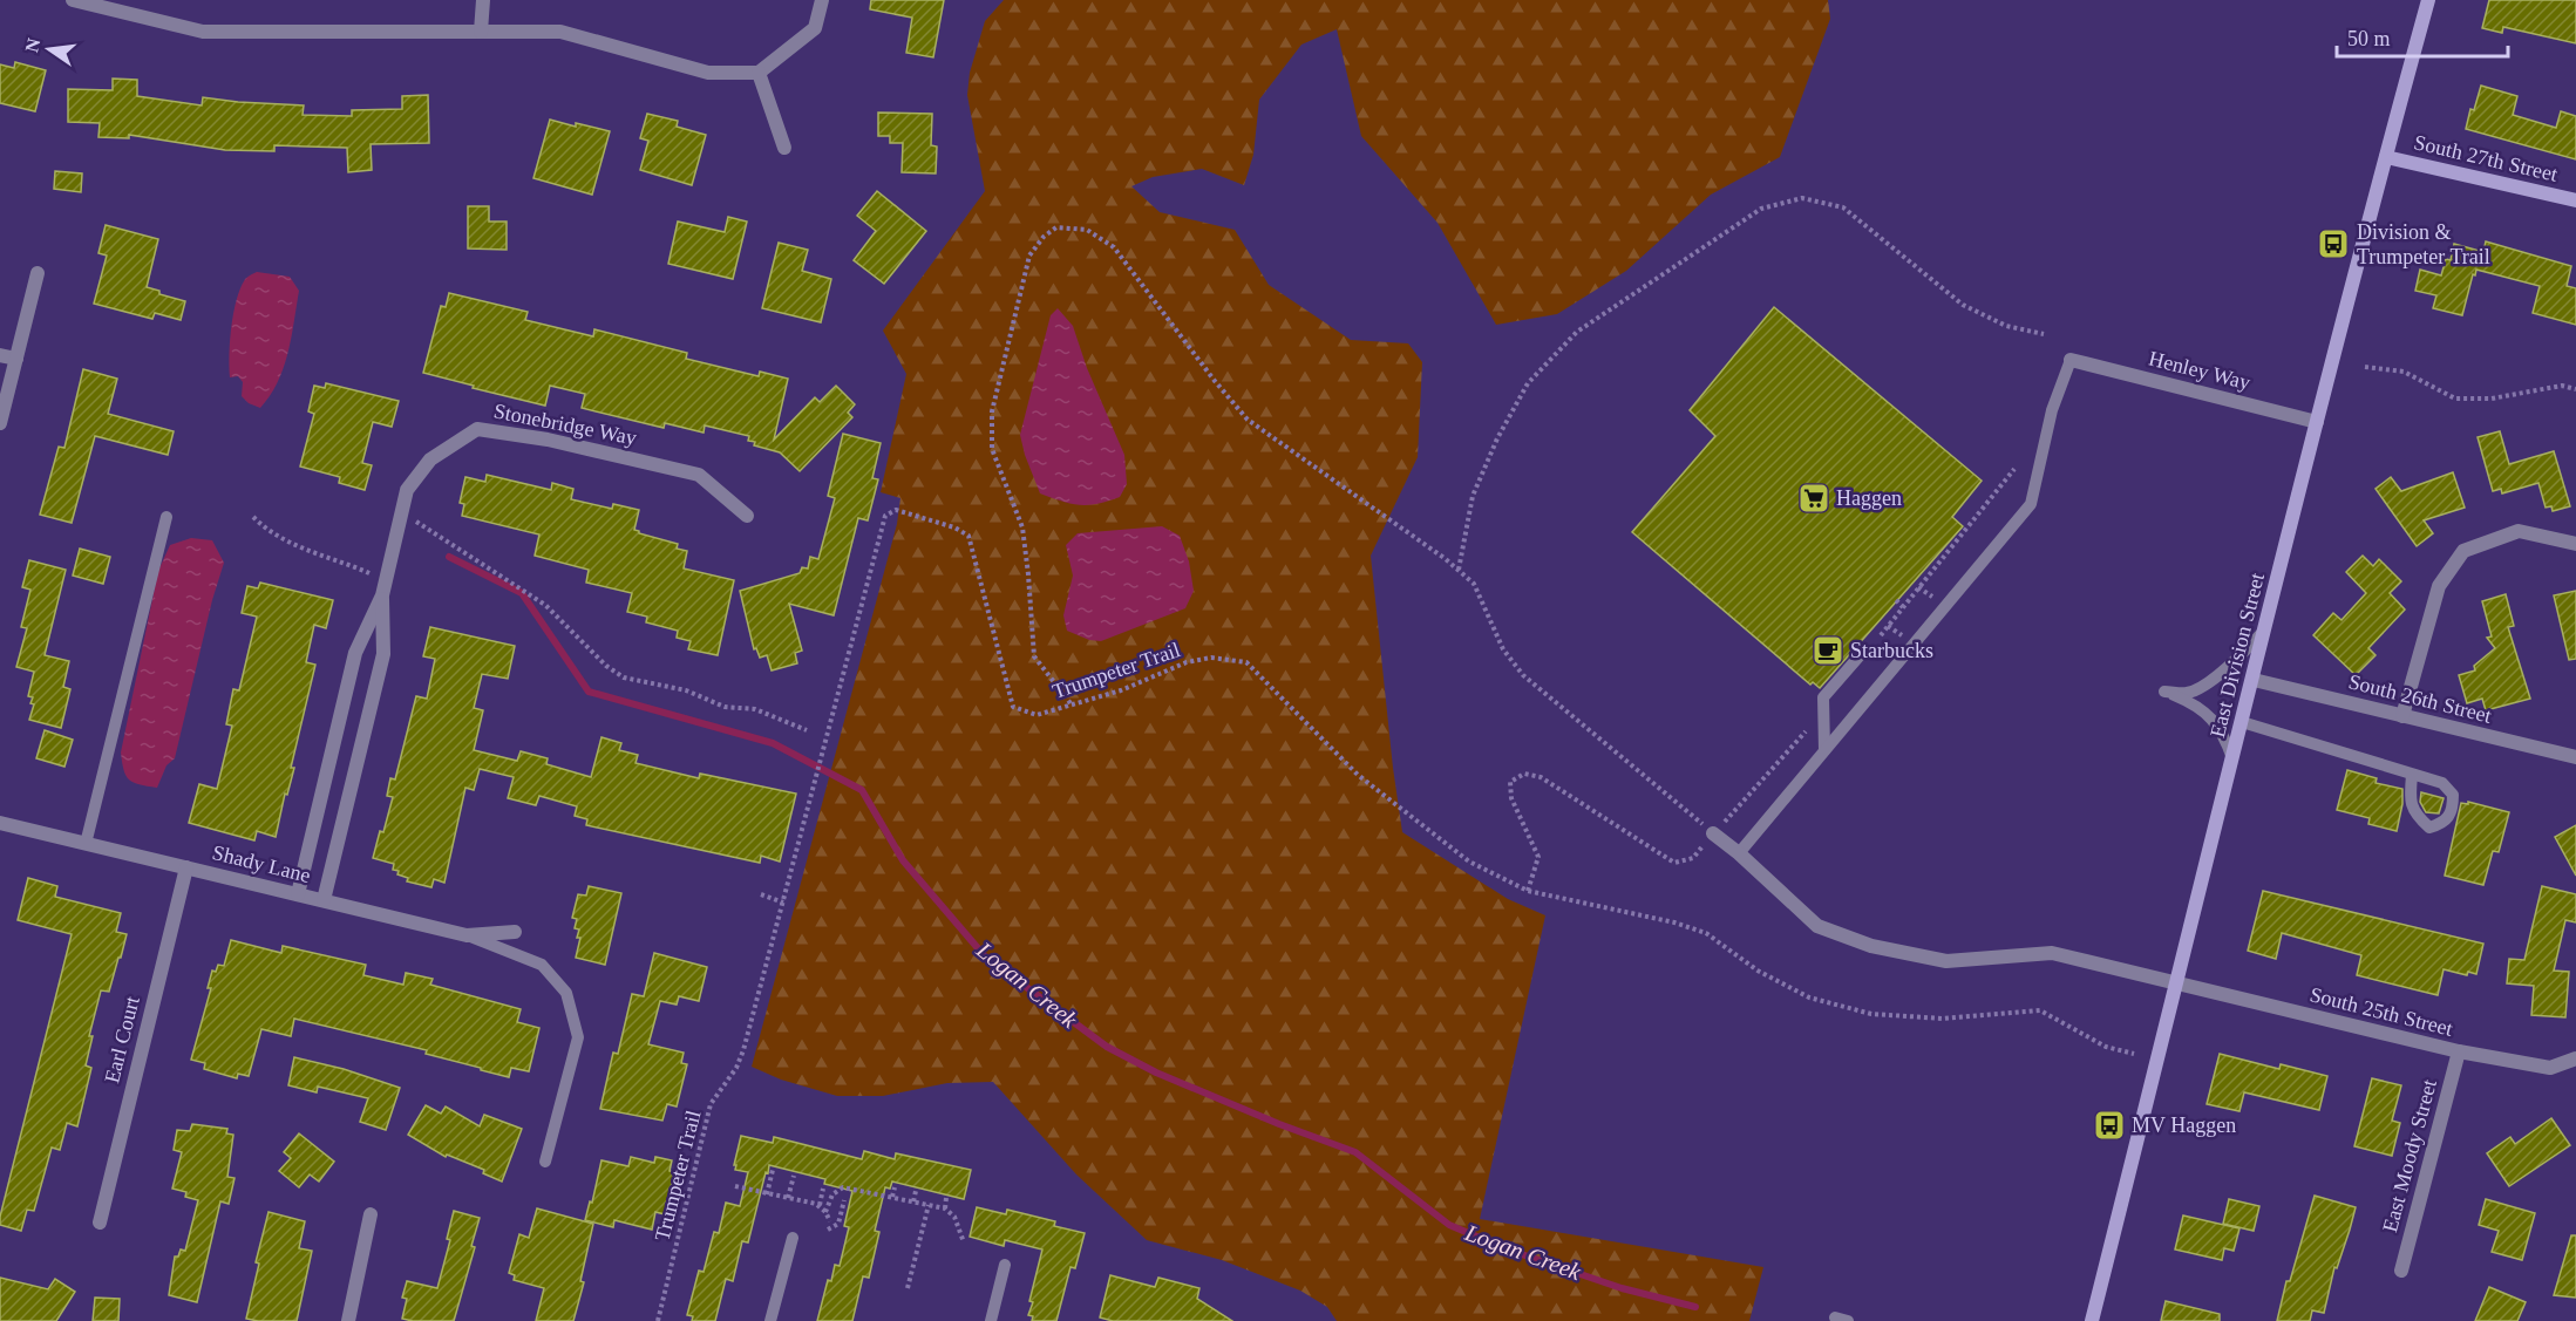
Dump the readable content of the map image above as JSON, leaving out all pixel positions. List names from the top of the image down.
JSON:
{
  "streets": {
    "street": [
      "South 27th Street",
      "Henley Way",
      "Stonebridge Way",
      "East Division Street",
      "South 26th Street",
      "Shady Lane",
      "South 25th Street",
      "Earl Court",
      "East Moody Street"
    ],
    "path": ["Trumpeter Trail"]
  },
  "crossings": [
    ["South 27th Street", "East Division Street"],
    ["Henley Way", "East Division Street"],
    ["Stonebridge Way", "Shady Lane"],
    ["East Division Street", "South 26th Street"],
    ["East Division Street", "South 25th Street"],
    ["Shady Lane", "Earl Court"],
    ["South 25th Street", "East Moody Street"]
  ],
  "water": ["Logan Creek"],
  "places": {
    "bus stop": ["Division & Trumpeter Trail", "MV Haggen"],
    "supermarket": ["Haggen"],
    "cafe": ["Starbucks"]
  },
  "scale_bar": "50 m",
  "north": "left"
}
